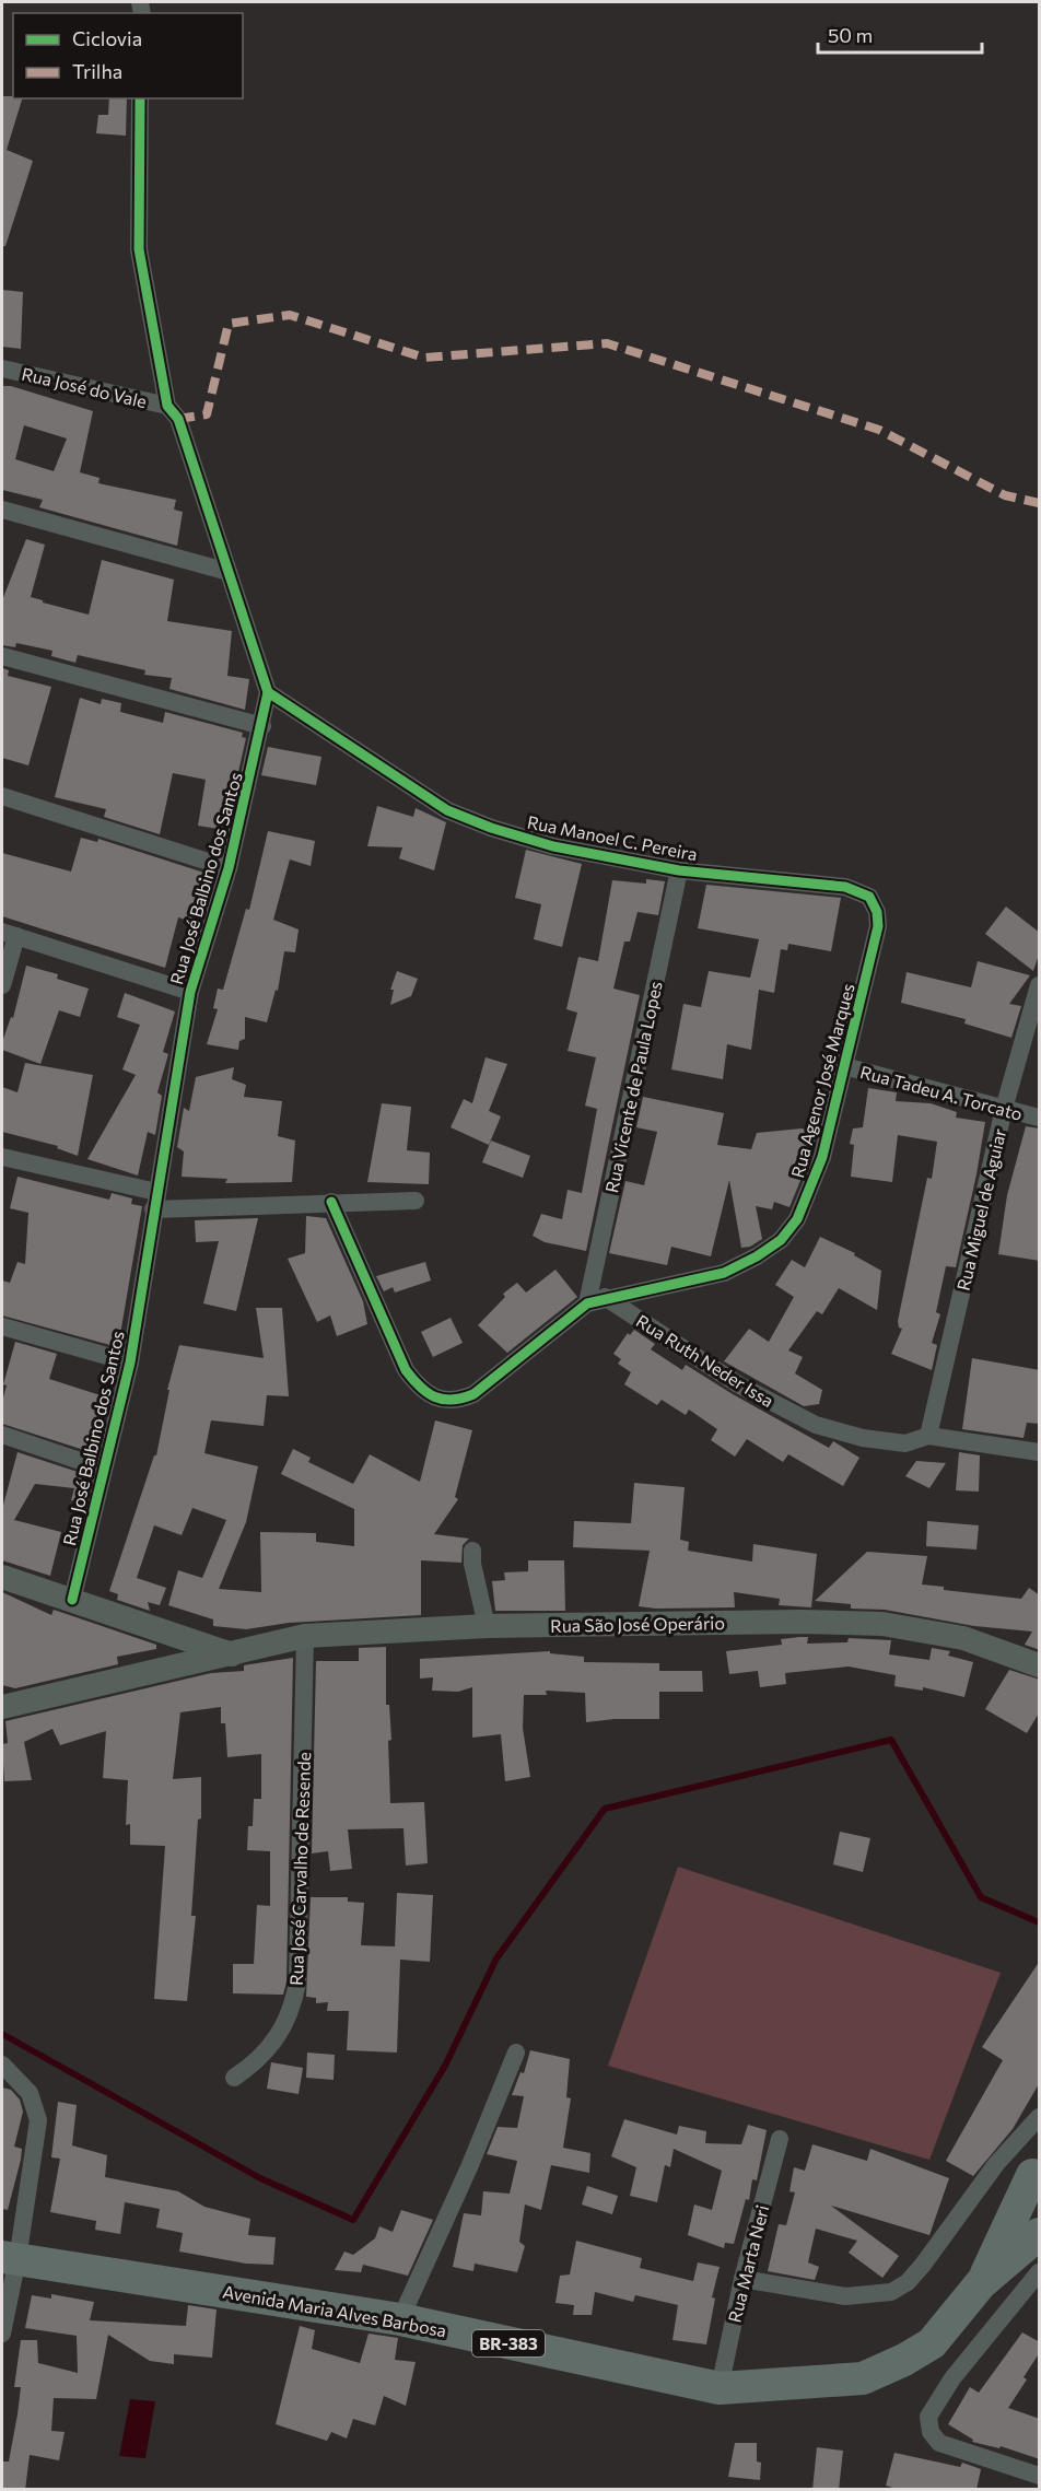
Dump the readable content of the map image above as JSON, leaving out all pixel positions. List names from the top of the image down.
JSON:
{
  "streets": {
    "highway": ["Avenida Maria Alves Barbosa", "BR-383"],
    "street": [
      "Rua José do Vale",
      "Rua Manoel C. Pereira",
      "Rua José Balbino dos Santos",
      "Rua Agenor José Marques",
      "Rua Vicente de Paula Lopes",
      "Rua Tadeu A. Torcato",
      "Rua Miguel de Aguiar",
      "Rua Ruth Neder Issa",
      "Rua São José Operário",
      "Rua José Carvalho de Resende",
      "Rua Marta Neri"
    ]
  },
  "crossings": [
    ["Rua José do Vale", "Rua José Balbino dos Santos"],
    ["Rua Manoel C. Pereira", "Rua José Balbino dos Santos"],
    ["Rua Manoel C. Pereira", "Rua Agenor José Marques"],
    ["Rua Manoel C. Pereira", "Rua Vicente de Paula Lopes"],
    ["Rua Agenor José Marques", "Rua Vicente de Paula Lopes"],
    ["Rua Agenor José Marques", "Rua Tadeu A. Torcato"],
    ["Rua Agenor José Marques", "Rua Ruth Neder Issa"],
    ["Rua Tadeu A. Torcato", "Rua Miguel de Aguiar"],
    ["Rua Miguel de Aguiar", "Rua Ruth Neder Issa"],
    ["Rua São José Operário", "Rua José Carvalho de Resende"],
    ["Rua Marta Neri", "Avenida Maria Alves Barbosa"]
  ],
  "legend": ["Ciclovia", "Trilha"],
  "scale_bar": "50 m"
}
